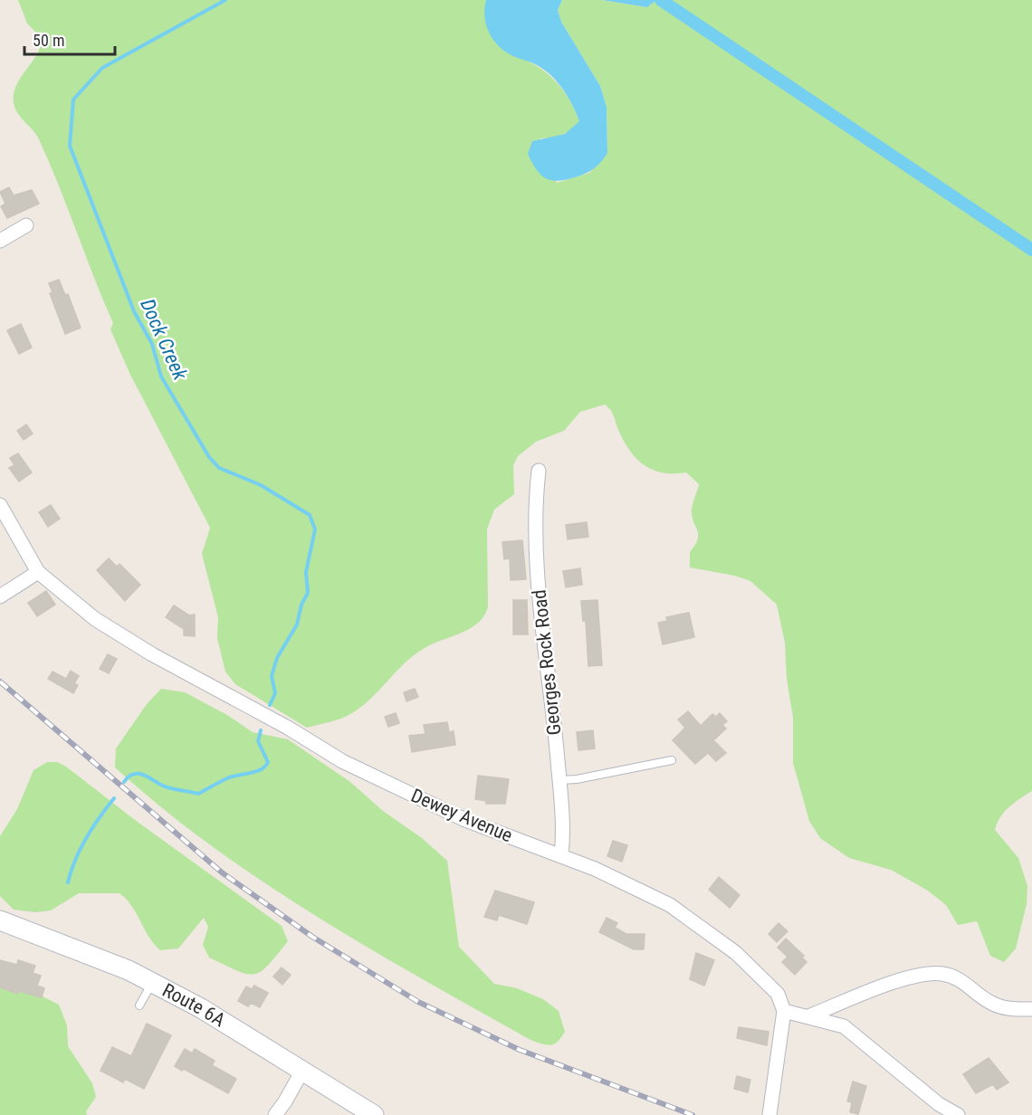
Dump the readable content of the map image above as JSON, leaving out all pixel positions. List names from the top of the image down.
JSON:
{
  "streets": {
    "main road": ["Route 6A"],
    "street": ["Georges Rock Road", "Dewey Avenue"]
  },
  "crossings": [
    ["Georges Rock Road", "Dewey Avenue"]
  ],
  "water": ["Dock Creek"],
  "scale_bar": "50 m"
}
